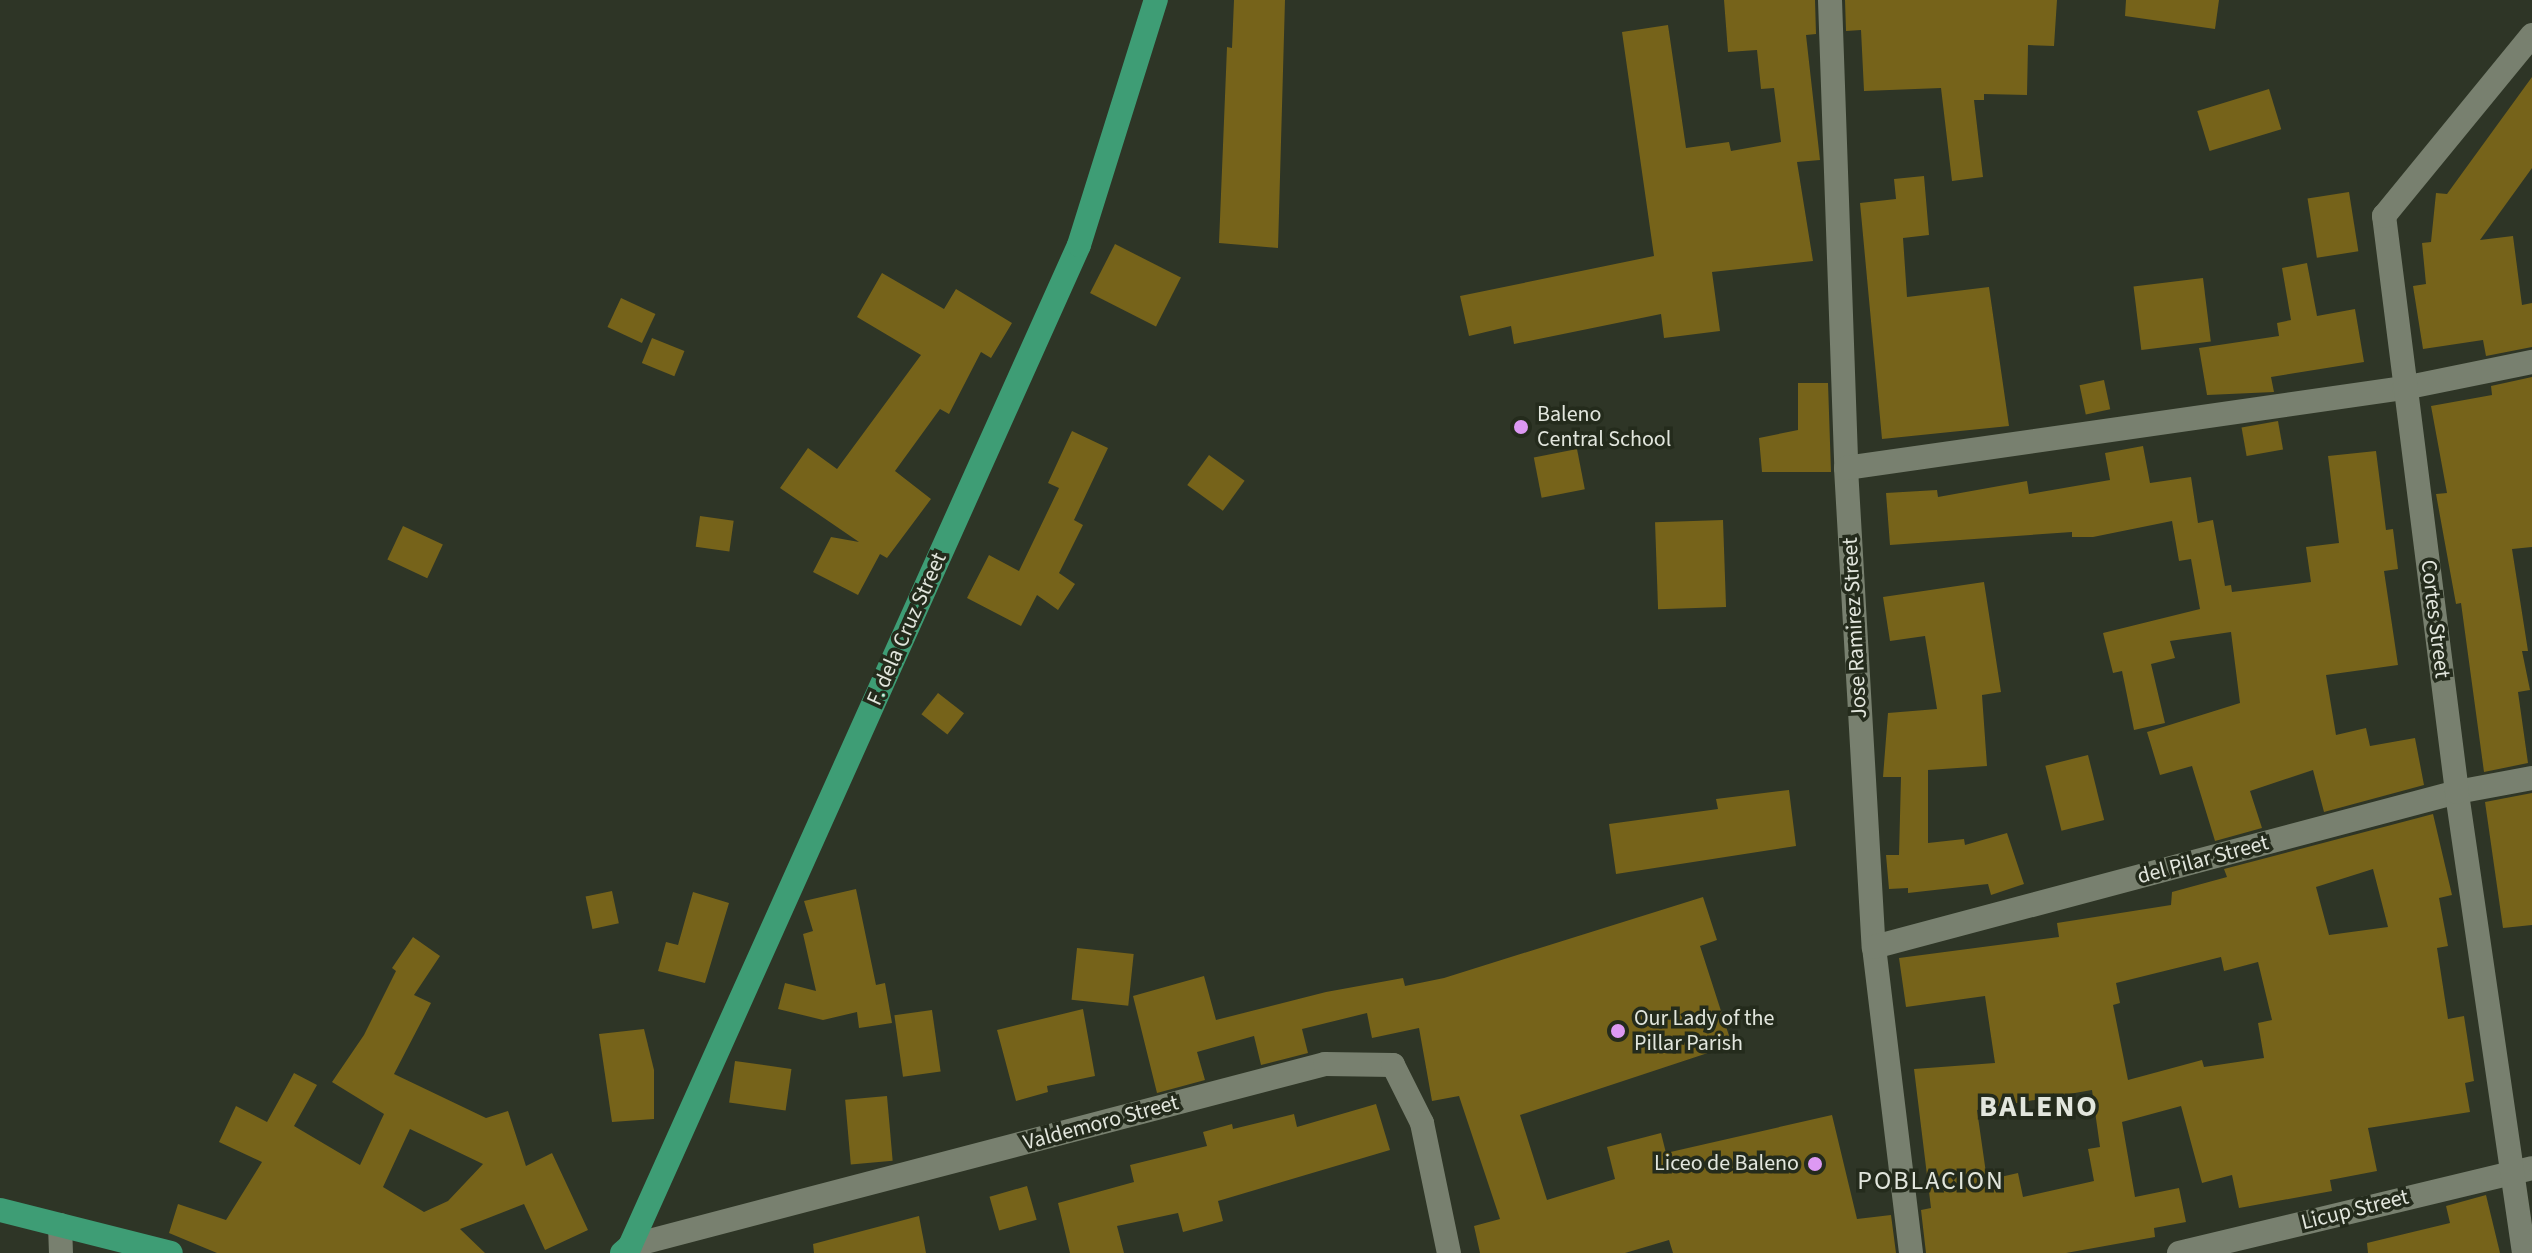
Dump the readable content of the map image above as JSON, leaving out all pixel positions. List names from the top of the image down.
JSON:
{
  "streets": {
    "main road": ["F. dela Cruz Street"],
    "street": [
      "Cortes Street",
      "Jose Ramirez Street",
      "del Pilar Street",
      "Valdemoro Street",
      "Licup Street"
    ]
  },
  "crossings": [
    ["Cortes Street", "del Pilar Street"],
    ["Cortes Street", "Licup Street"],
    ["Jose Ramirez Street", "del Pilar Street"],
    ["F. dela Cruz Street", "Valdemoro Street"]
  ],
  "districts": ["BALENO", "POBLACION"],
  "places": ["Baleno Central School", "Our Lady of the Pillar Parish", "Liceo de Baleno"]
}
